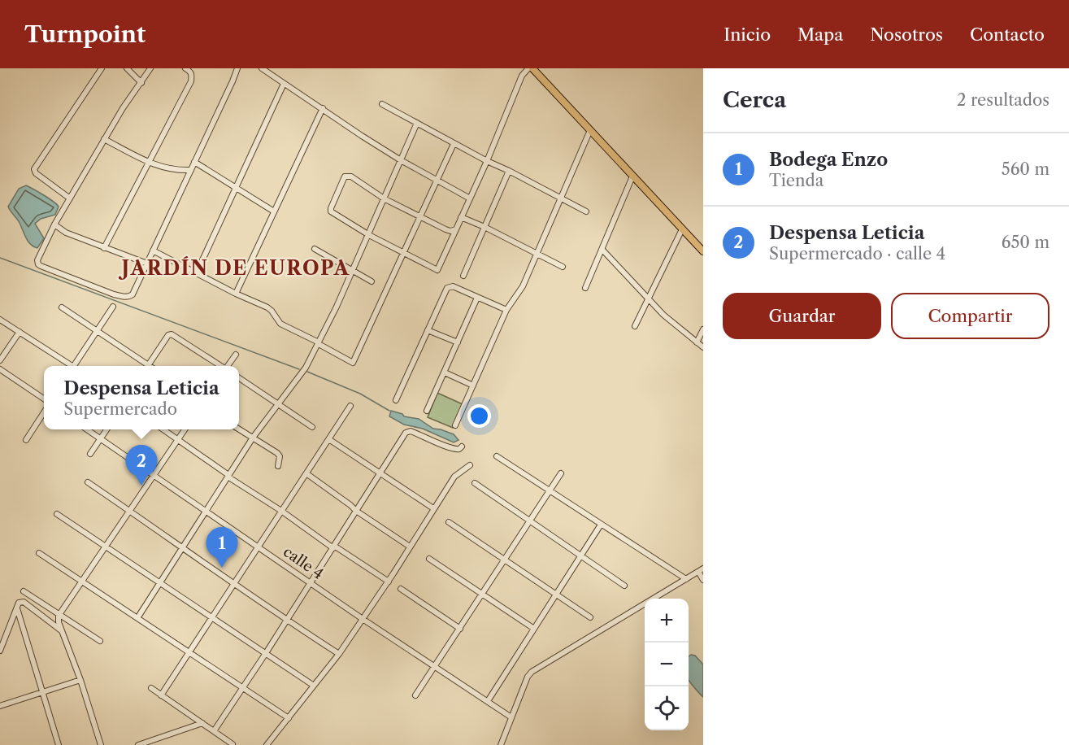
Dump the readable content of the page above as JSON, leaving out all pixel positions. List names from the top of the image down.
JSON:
{
  "streets": {
    "street": ["calle 4"]
  },
  "districts": ["JARDÍN DE EUROPA"],
  "page": {
    "header": "Turnpoint",
    "nav": [
      "Inicio",
      "Mapa",
      "Nosotros",
      "Contacto"
    ],
    "heading": ["Cerca", "2 resultados"],
    "list": [
      {
        "mark": "1",
        "name": "Bodega Enzo",
        "note": "Tienda",
        "value": "560 m"
      },
      {
        "mark": "2",
        "name": "Despensa Leticia",
        "note": "Supermercado · calle 4",
        "value": "650 m"
      }
    ],
    "buttons": ["Guardar", "Compartir"],
    "popup": ["Despensa Leticia", "Supermercado"],
    "pins": ["2", "1"],
    "map_buttons": ["+", "−"]
  }
}
